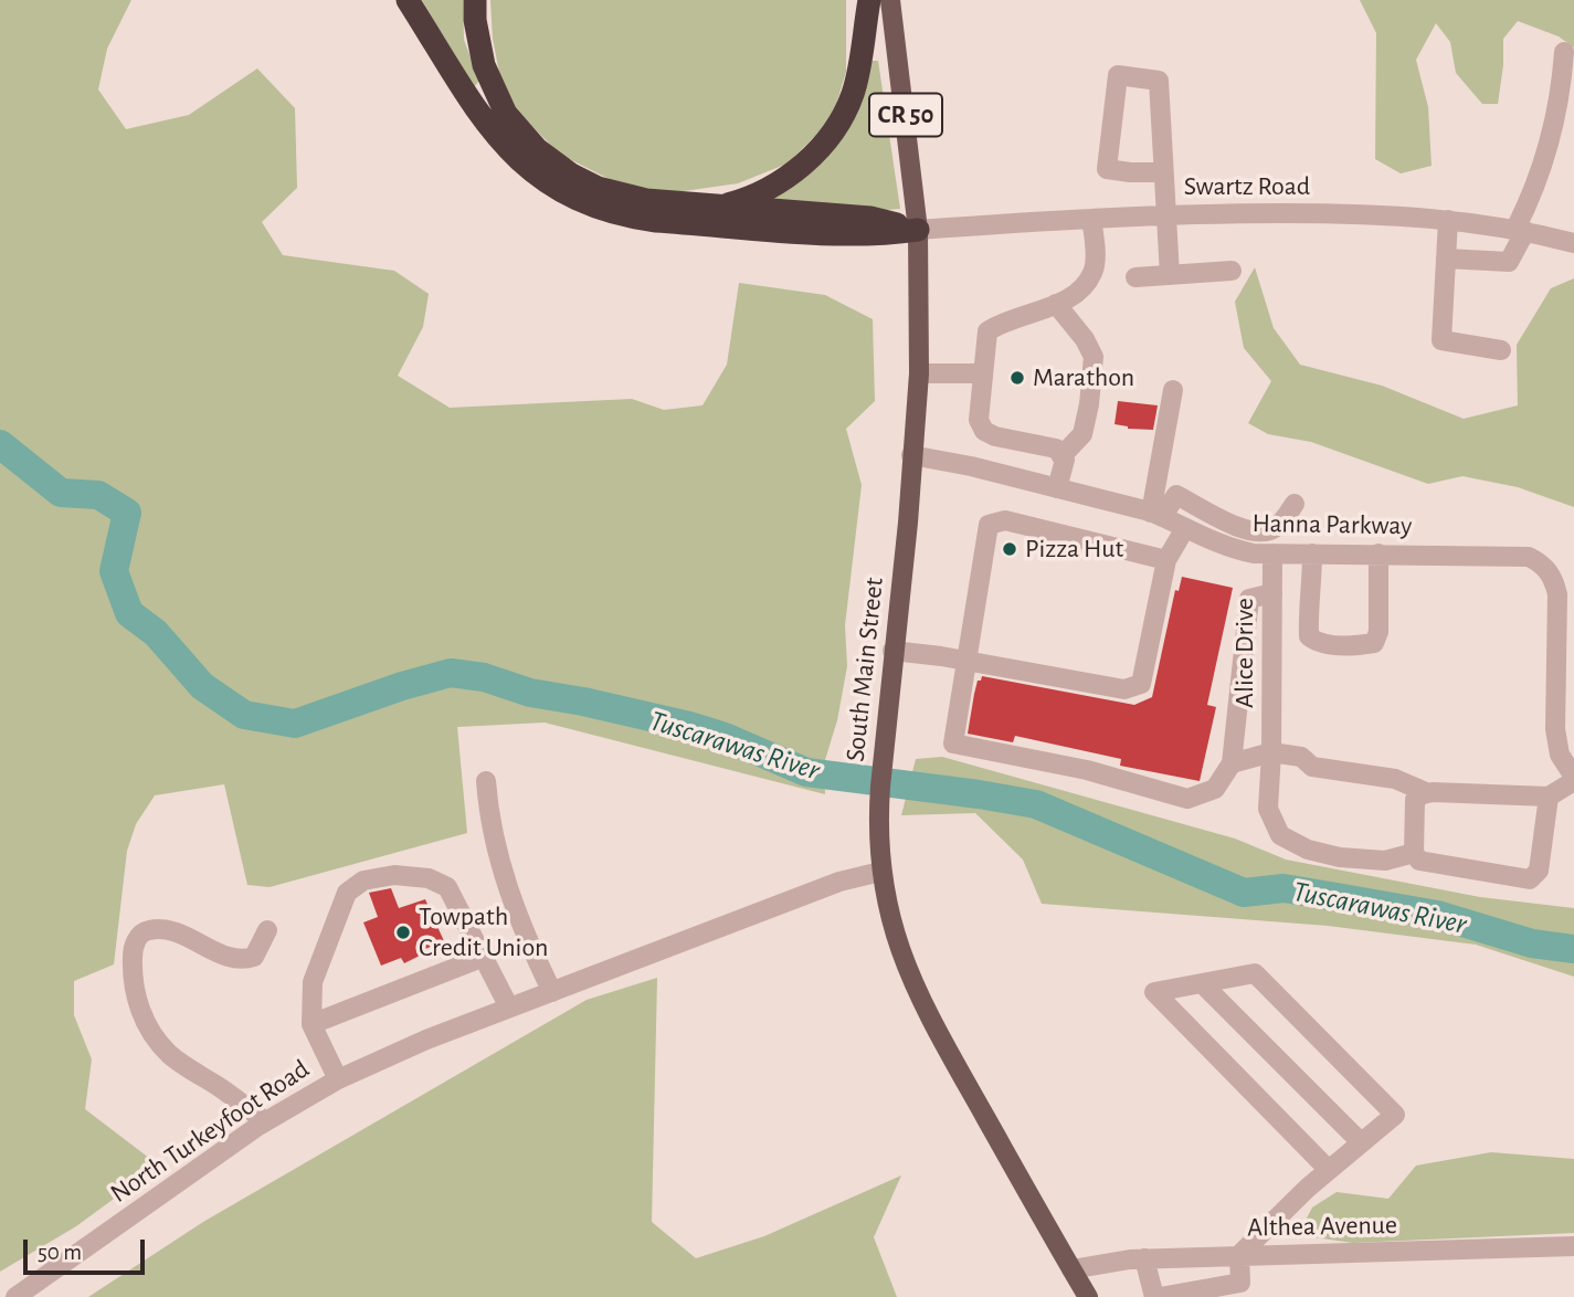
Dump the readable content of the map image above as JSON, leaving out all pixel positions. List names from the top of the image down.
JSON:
{
  "streets": {
    "main road": ["CR 50", "South Main Street"],
    "street": [
      "Swartz Road",
      "Hanna Parkway",
      "Alice Drive",
      "North Turkeyfoot Road",
      "Althea Avenue"
    ]
  },
  "crossings": [
    ["Swartz Road", "South Main Street"],
    ["Hanna Parkway", "Alice Drive"],
    ["Hanna Parkway", "South Main Street"],
    ["South Main Street", "North Turkeyfoot Road"],
    ["South Main Street", "Althea Avenue"]
  ],
  "water": ["Tuscarawas River"],
  "places": ["Marathon", "Pizza Hut", "Towpath Credit Union"],
  "scale_bar": "50 m"
}
